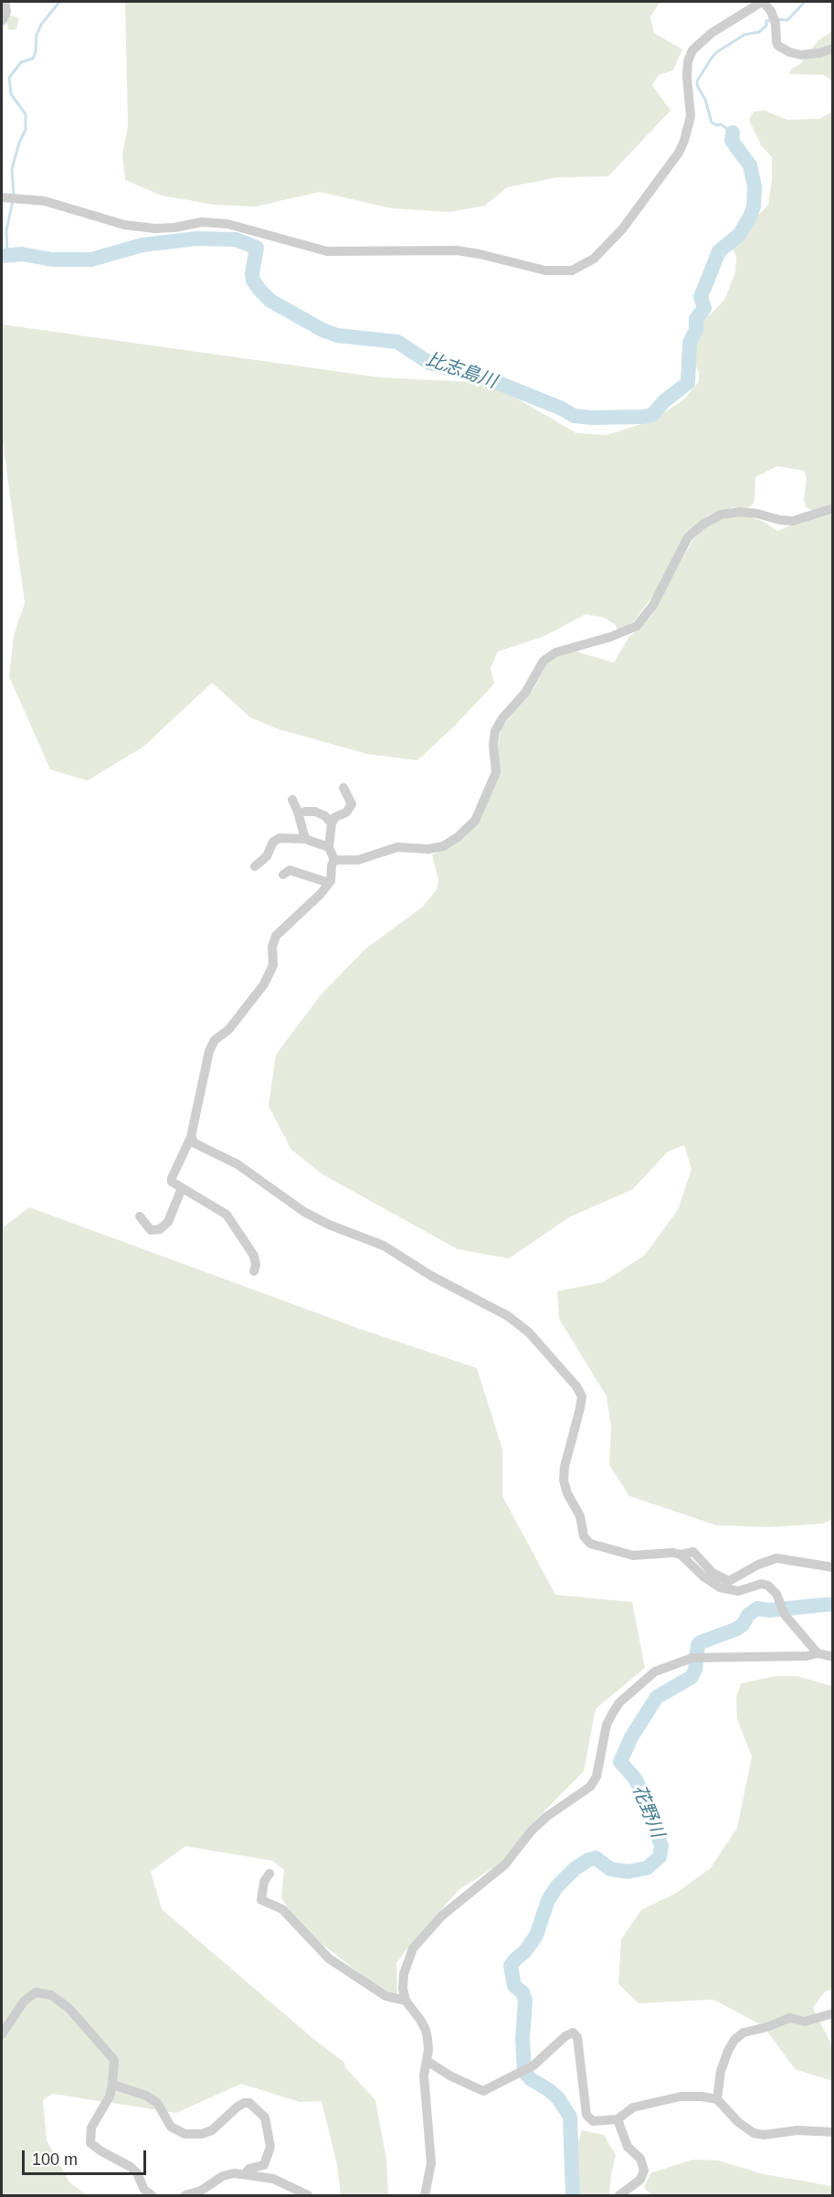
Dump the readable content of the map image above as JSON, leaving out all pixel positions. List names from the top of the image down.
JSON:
{
  "water": ["比志島川", "花野川"],
  "scale_bar": "100 m"
}
